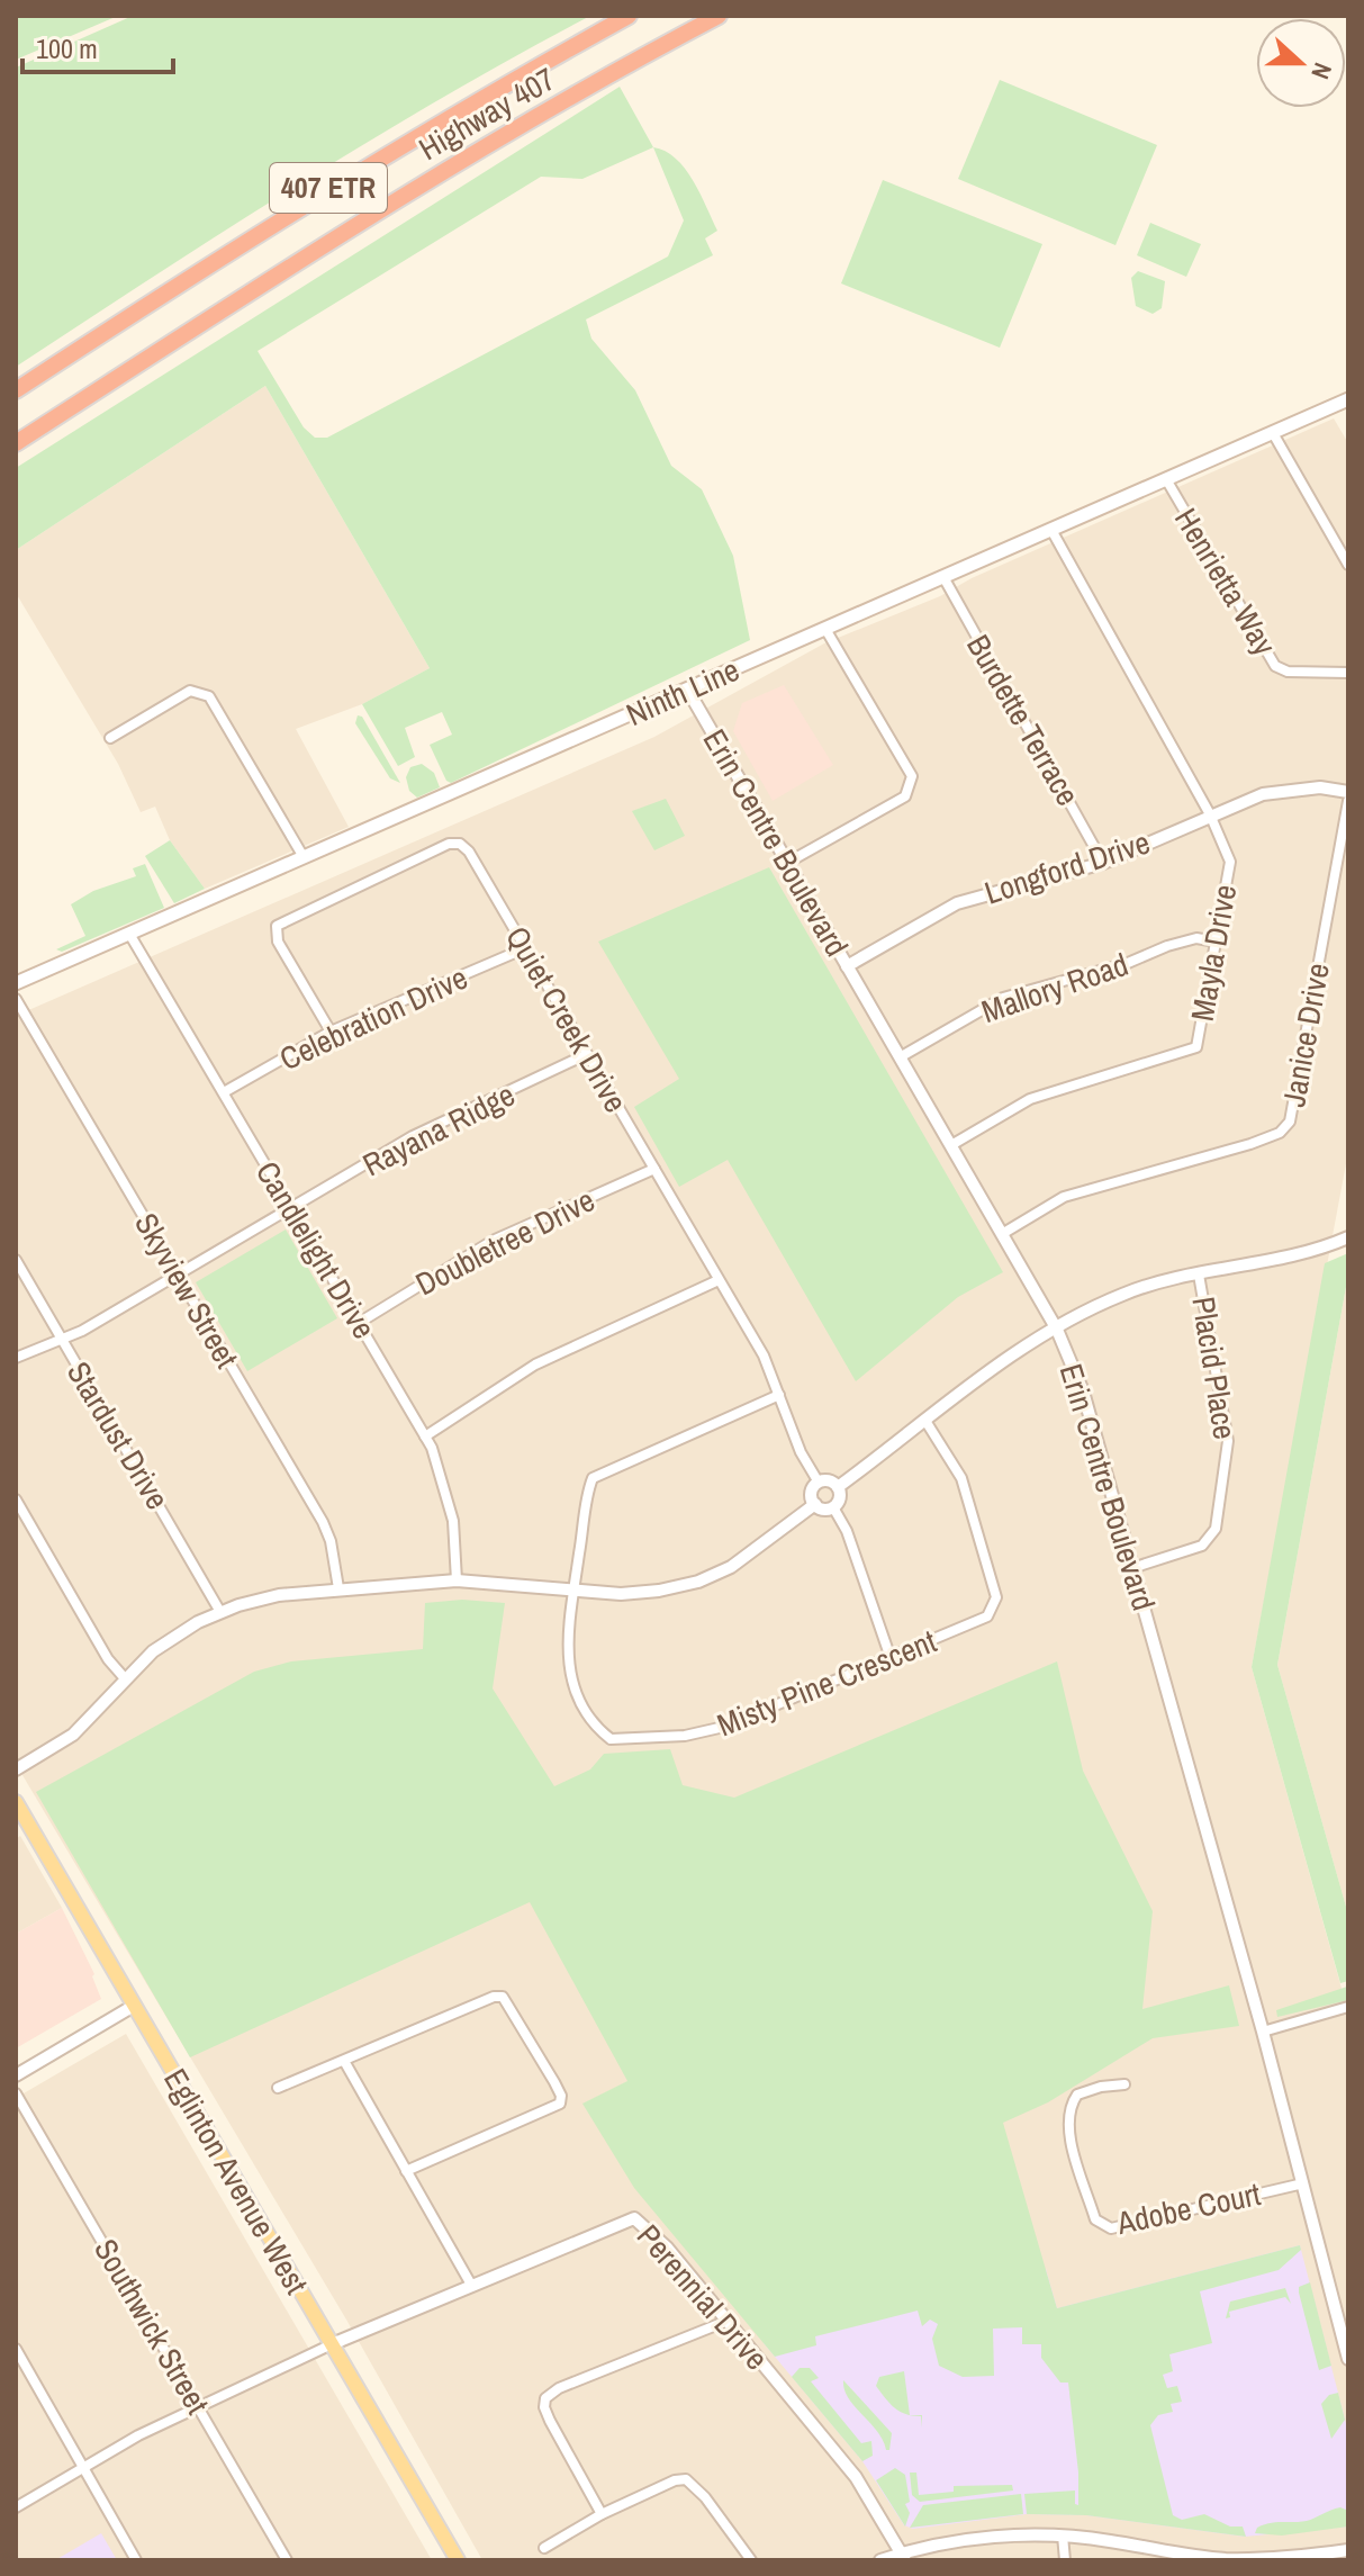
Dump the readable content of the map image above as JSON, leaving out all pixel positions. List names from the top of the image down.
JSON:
{
  "streets": {
    "highway": ["Highway 407", "407 ETR"],
    "main road": ["Ninth Line", "Eglinton Avenue West"],
    "street": [
      "Henrietta Way",
      "Burdette Terrace",
      "Erin Centre Boulevard",
      "Longford Drive",
      "Mayla Drive",
      "Mallory Road",
      "Celebration Drive",
      "Quiet Creek Drive",
      "Janice Drive",
      "Rayana Ridge",
      "Doubletree Drive",
      "Candlelight Drive",
      "Skyview Street",
      "Placid Place",
      "Stardust Drive",
      "Misty Pine Crescent",
      "Adobe Court",
      "Perennial Drive",
      "Southwick Street"
    ]
  },
  "crossings": [
    ["Henrietta Way", "Ninth Line"],
    ["Ninth Line", "Burdette Terrace"],
    ["Ninth Line", "Erin Centre Boulevard"],
    ["Ninth Line", "Mayla Drive"],
    ["Ninth Line", "Candlelight Drive"],
    ["Burdette Terrace", "Longford Drive"],
    ["Erin Centre Boulevard", "Longford Drive"],
    ["Erin Centre Boulevard", "Mayla Drive"],
    ["Erin Centre Boulevard", "Mallory Road"],
    ["Erin Centre Boulevard", "Janice Drive"],
    ["Erin Centre Boulevard", "Placid Place"],
    ["Erin Centre Boulevard", "Adobe Court"],
    ["Longford Drive", "Mayla Drive"],
    ["Mayla Drive", "Mallory Road"],
    ["Celebration Drive", "Quiet Creek Drive"],
    ["Celebration Drive", "Candlelight Drive"],
    ["Quiet Creek Drive", "Rayana Ridge"],
    ["Quiet Creek Drive", "Doubletree Drive"],
    ["Rayana Ridge", "Candlelight Drive"],
    ["Rayana Ridge", "Skyview Street"],
    ["Rayana Ridge", "Stardust Drive"],
    ["Doubletree Drive", "Candlelight Drive"],
    ["Eglinton Avenue West", "Perennial Drive"]
  ],
  "scale_bar": "100 m",
  "north": "right"
}
